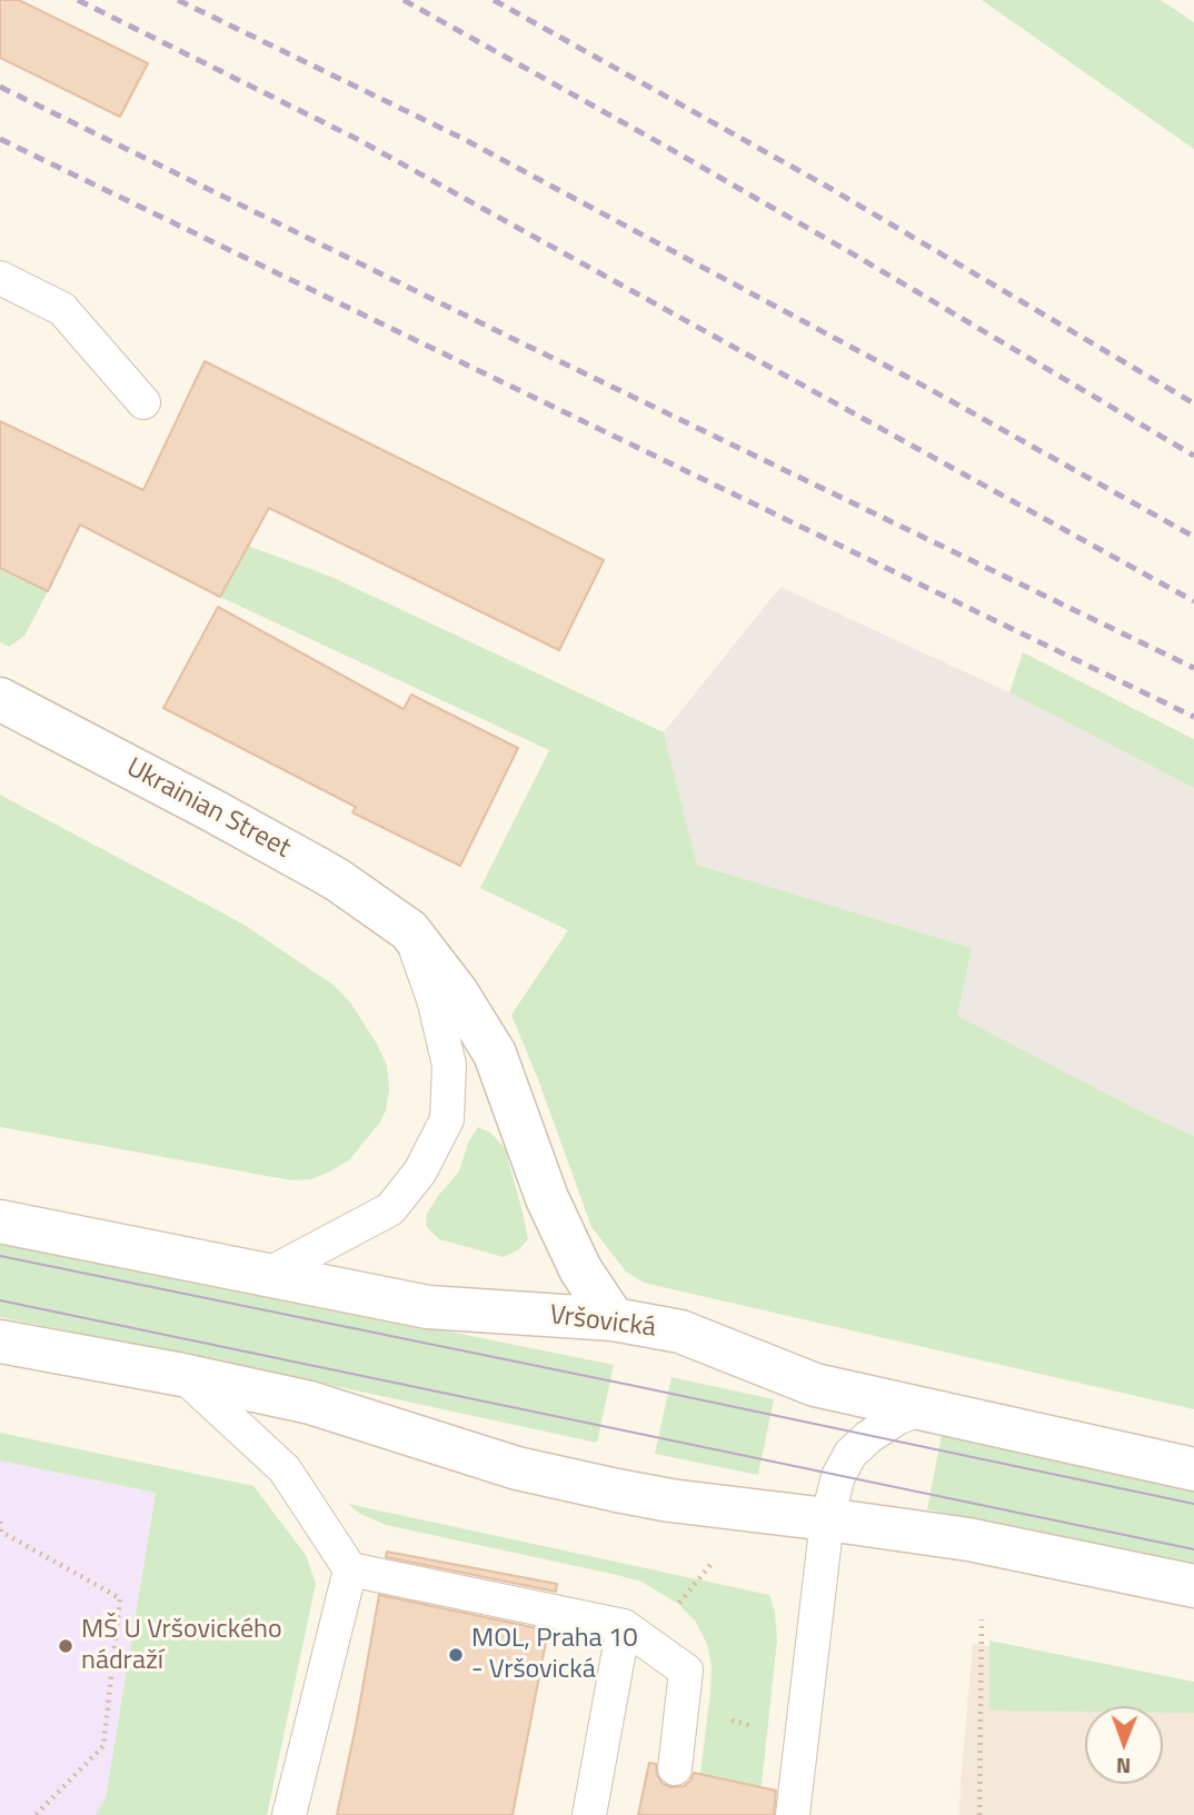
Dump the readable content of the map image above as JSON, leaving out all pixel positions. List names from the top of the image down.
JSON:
{
  "streets": {
    "main road": ["Ukrainian Street", "Vršovická"]
  },
  "crossings": [
    ["Ukrainian Street", "Vršovická"]
  ],
  "places": ["MŠ U Vršovického nádraží", "MOL, Praha 10 - Vršovická"],
  "north": "bottom"
}
